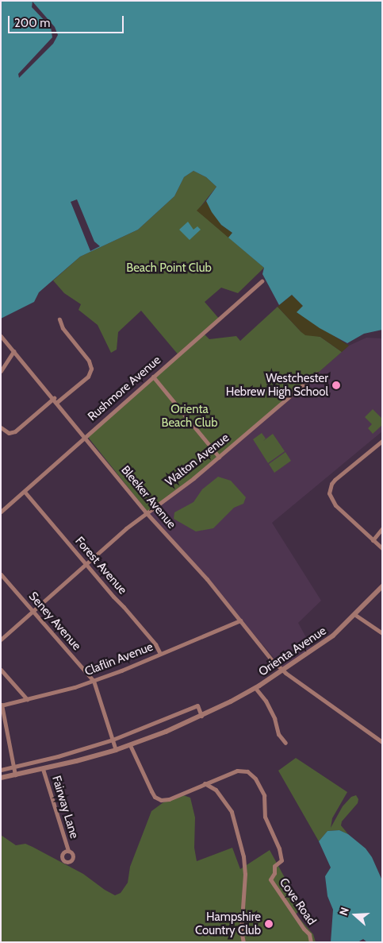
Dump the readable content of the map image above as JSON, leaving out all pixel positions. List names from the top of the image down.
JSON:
{
  "streets": {
    "street": [
      "Rushmore Avenue",
      "Walton Avenue",
      "Bleeker Avenue",
      "Forest Avenue",
      "Seney Avenue",
      "Orienta Avenue",
      "Claflin Avenue",
      "Fairway Lane",
      "Cove Road"
    ]
  },
  "crossings": [
    ["Rushmore Avenue", "Bleeker Avenue"],
    ["Rushmore Avenue", "Forest Avenue"],
    ["Walton Avenue", "Bleeker Avenue"],
    ["Walton Avenue", "Forest Avenue"],
    ["Walton Avenue", "Seney Avenue"],
    ["Bleeker Avenue", "Orienta Avenue"],
    ["Bleeker Avenue", "Claflin Avenue"],
    ["Forest Avenue", "Claflin Avenue"],
    ["Seney Avenue", "Orienta Avenue"],
    ["Seney Avenue", "Claflin Avenue"],
    ["Orienta Avenue", "Fairway Lane"]
  ],
  "parks": ["Beach Point Club", "Orienta Beach Club"],
  "places": ["Westchester Hebrew High School", "Hampshire Country Club"],
  "scale_bar": "200 m",
  "north": "left"
}
